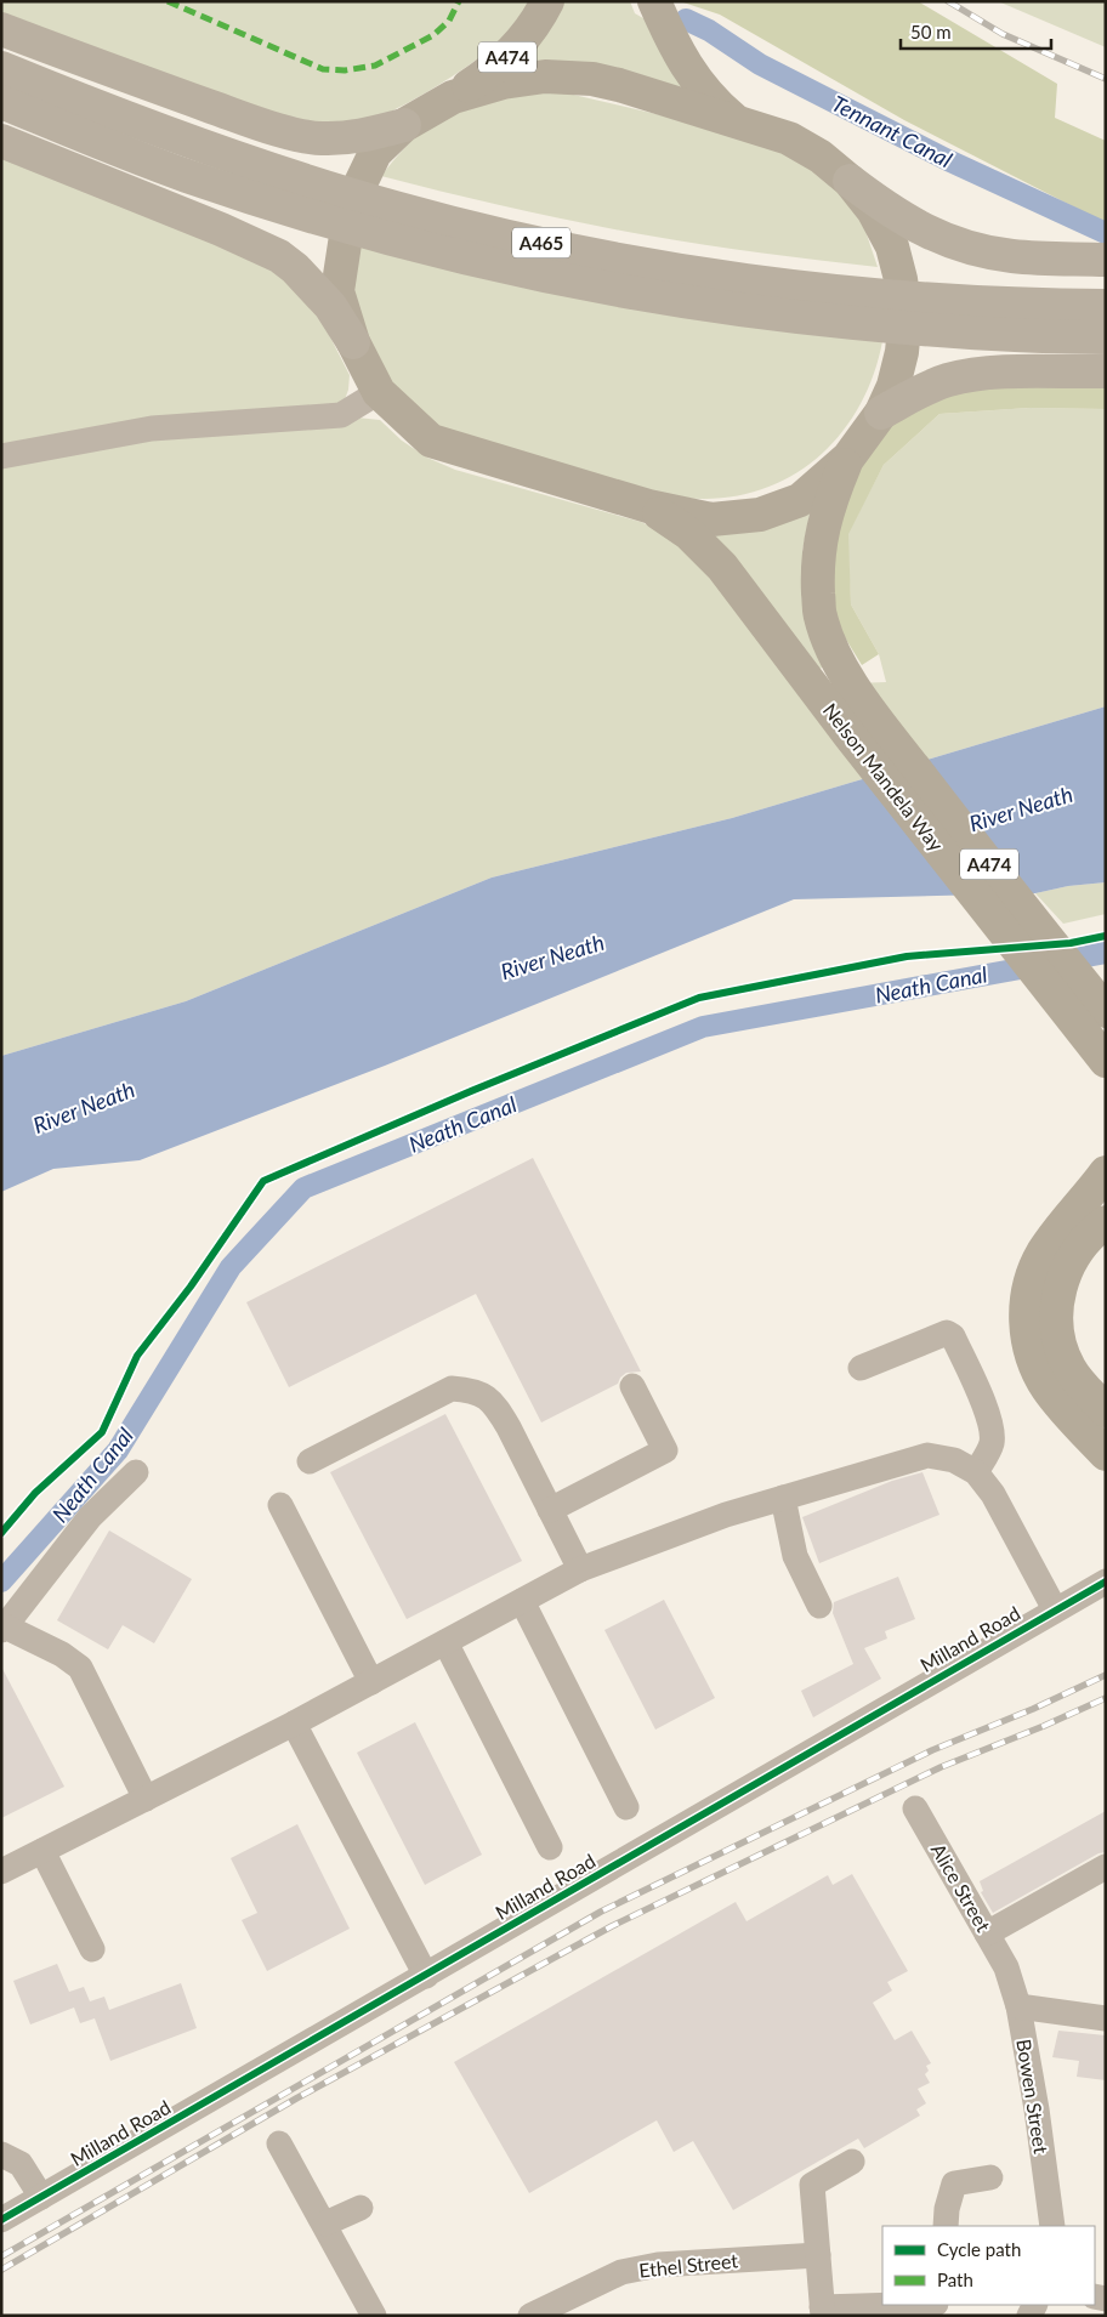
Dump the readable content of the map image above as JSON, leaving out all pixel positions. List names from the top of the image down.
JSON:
{
  "streets": {
    "highway": ["A465"],
    "main road": ["A474", "Nelson Mandela Way"],
    "street": [
      "Milland Road",
      "Alice Street",
      "Bowen Street",
      "Ethel Street"
    ]
  },
  "crossings": [
    ["Alice Street", "Bowen Street"]
  ],
  "water": ["Tennant Canal", "River Neath", "Neath Canal"],
  "legend": ["Cycle path", "Path"],
  "scale_bar": "50 m"
}
